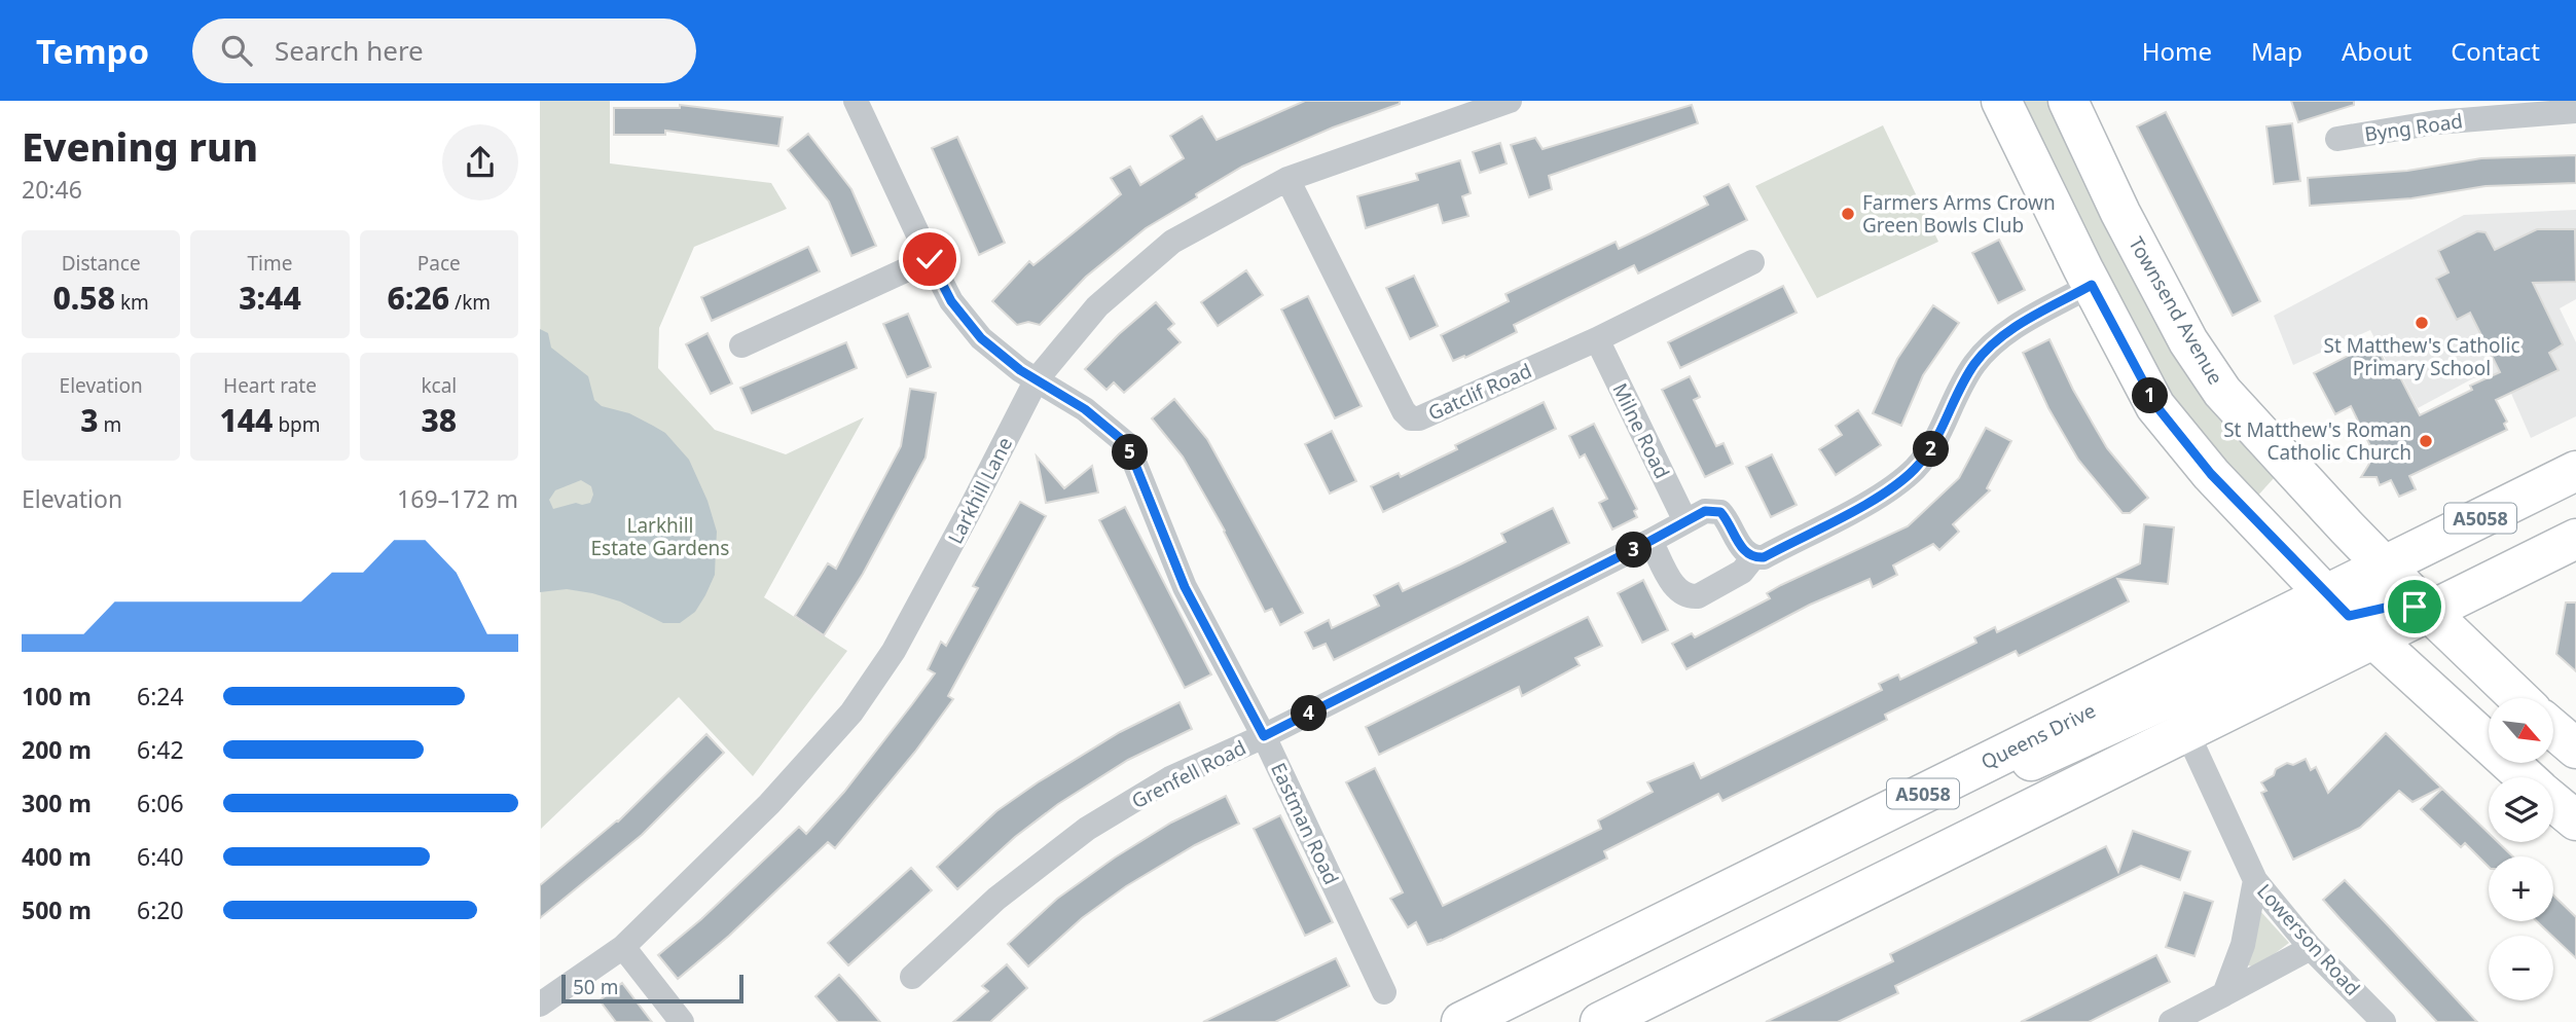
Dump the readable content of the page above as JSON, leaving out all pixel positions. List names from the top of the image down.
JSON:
{
  "streets": {
    "main road": ["Townsend Avenue", "A5058", "Queens Drive"],
    "street": [
      "Byng Road",
      "Gatclif Road",
      "Milne Road",
      "Larkhill Lane",
      "Grenfell Road",
      "Eastman Road",
      "Lowerson Road"
    ]
  },
  "crossings": [
    ["Townsend Avenue", "Queens Drive"],
    ["Gatclif Road", "Milne Road"],
    ["Gatclif Road", "Larkhill Lane"],
    ["Milne Road", "Grenfell Road"],
    ["Larkhill Lane", "Eastman Road"],
    ["Queens Drive", "Lowerson Road"],
    ["Grenfell Road", "Eastman Road"]
  ],
  "parks": ["Larkhill Estate Gardens"],
  "places": ["Farmers Arms Crown Green Bowls Club", "St Matthew's Catholic Primary School", "St Matthew's Roman Catholic Church"],
  "scale_bar": "50 m",
  "north": "bottom right",
  "page": {
    "header": "Tempo",
    "search": "Search here",
    "nav": [
      "Home",
      "Map",
      "About",
      "Contact"
    ],
    "heading": ["Evening run", "20:46"],
    "stats": [
      ["Distance", "0.58 km"],
      ["Time", "3:44"],
      ["Pace", "6:26 /km"],
      ["Elevation", "3 m"],
      ["Heart rate", "144 bpm"],
      ["kcal", "38"]
    ],
    "pins": [
      "1",
      "2",
      "5",
      "3",
      "4"
    ],
    "chart": ["Elevation", "169–172 m"],
    "list": [
      {
        "name": "100 m",
        "note": "6:24"
      },
      {
        "name": "200 m",
        "note": "6:42"
      },
      {
        "name": "300 m",
        "note": "6:06"
      },
      {
        "name": "400 m",
        "note": "6:40"
      },
      {
        "name": "500 m",
        "note": "6:20"
      }
    ],
    "map_buttons": ["+", "−"],
    "scale": "50 m"
  }
}
